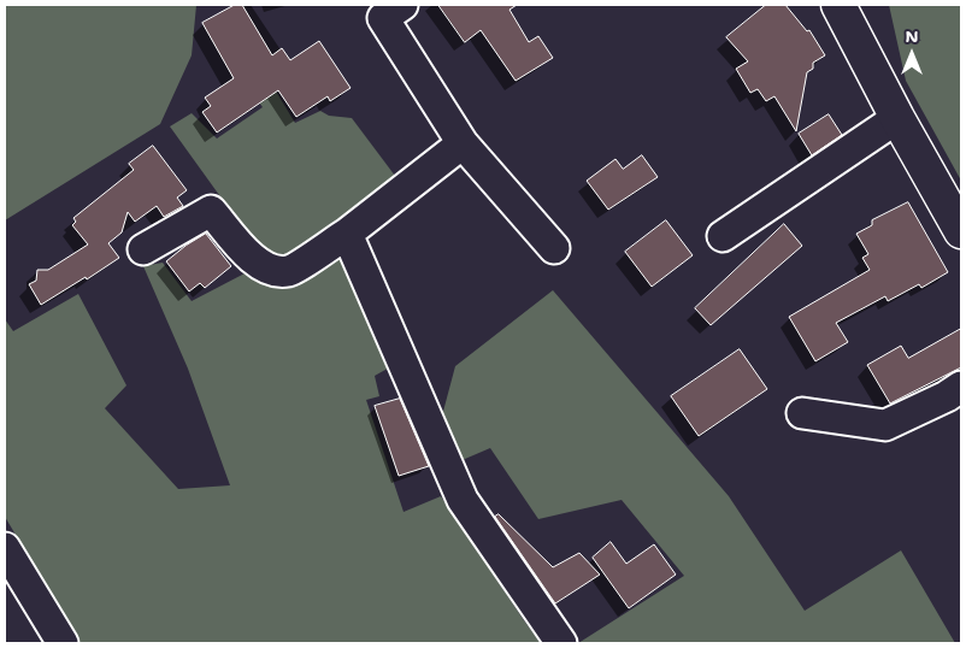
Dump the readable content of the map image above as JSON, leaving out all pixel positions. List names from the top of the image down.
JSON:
{
  "north": "top"
}
